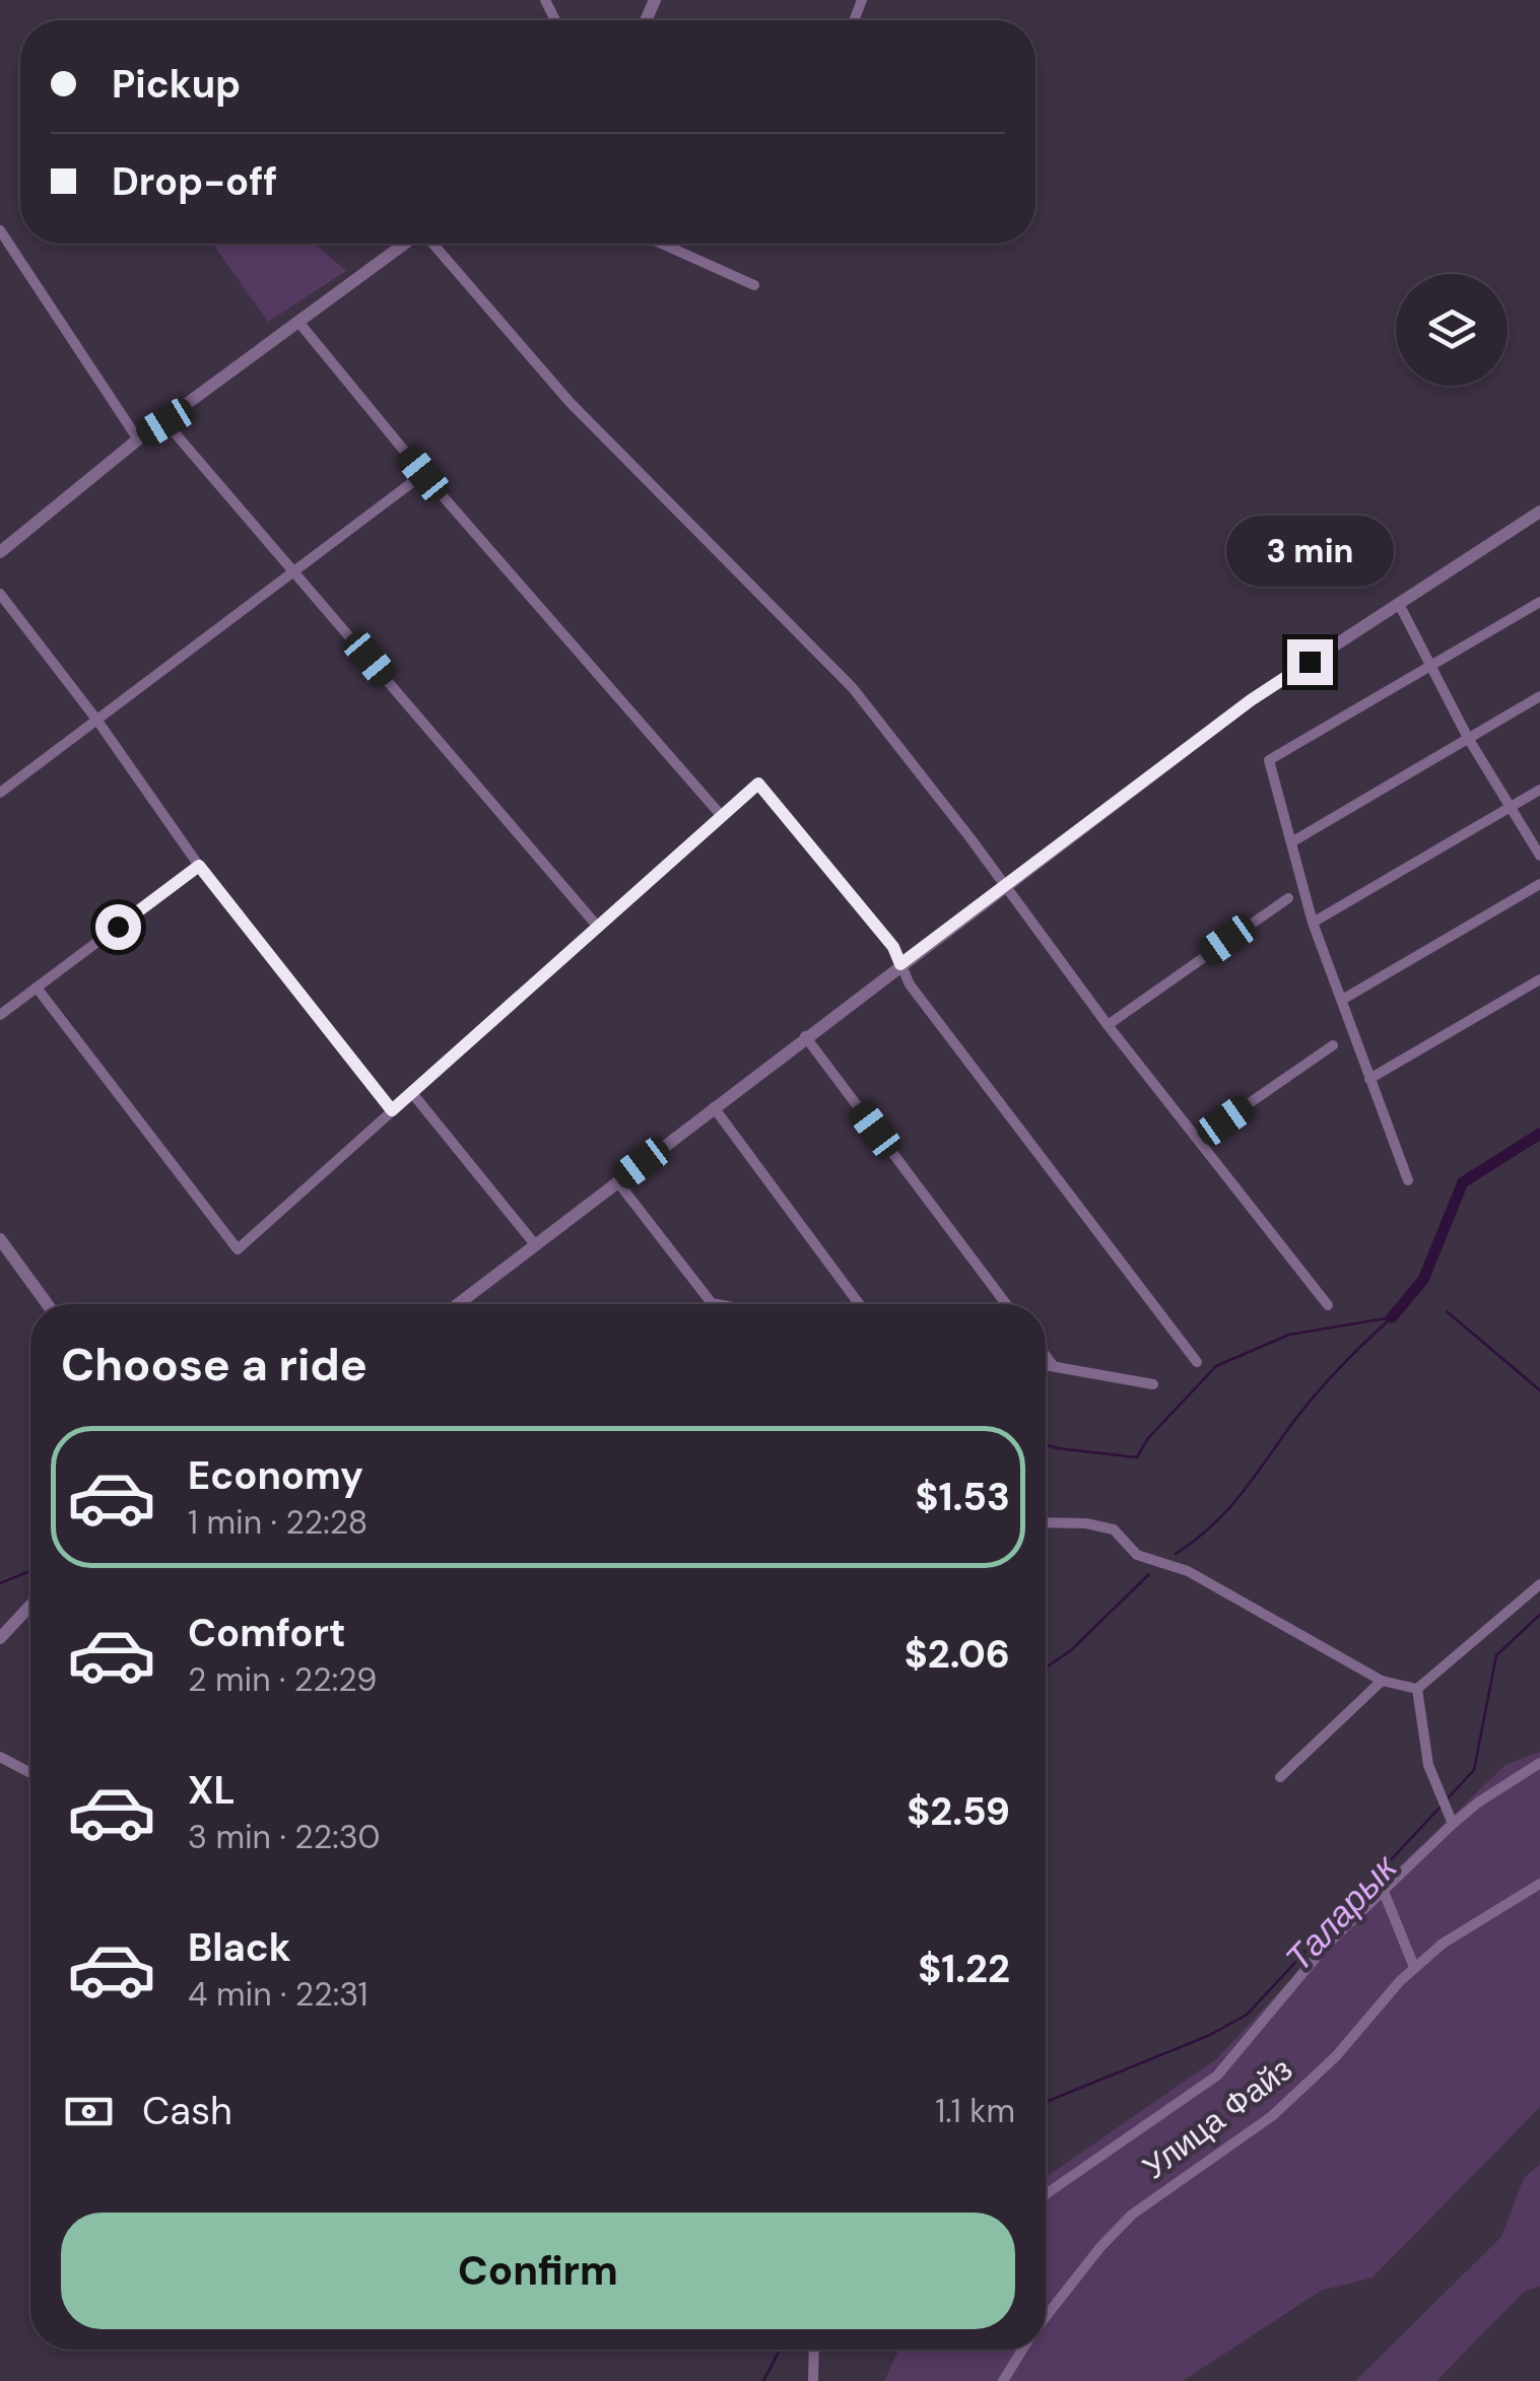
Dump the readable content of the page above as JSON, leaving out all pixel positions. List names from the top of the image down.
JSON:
{
  "streets": {
    "street": ["Улица Файз"]
  },
  "water": ["Таларык"],
  "page": {
    "banner": ["Pickup", "Drop-off"],
    "bubble": "3 min",
    "heading": "Choose a ride",
    "list": [
      {
        "name": "Economy",
        "note": "1 min · 22:28",
        "value": "$1.53"
      },
      {
        "name": "Comfort",
        "note": "2 min · 22:29",
        "value": "$2.06"
      },
      {
        "name": "XL",
        "note": "3 min · 22:30",
        "value": "$2.59"
      },
      {
        "name": "Black",
        "note": "4 min · 22:31",
        "value": "$1.22"
      }
    ],
    "pay": ["Cash", "1.1 km"],
    "buttons": "Confirm"
  }
}
